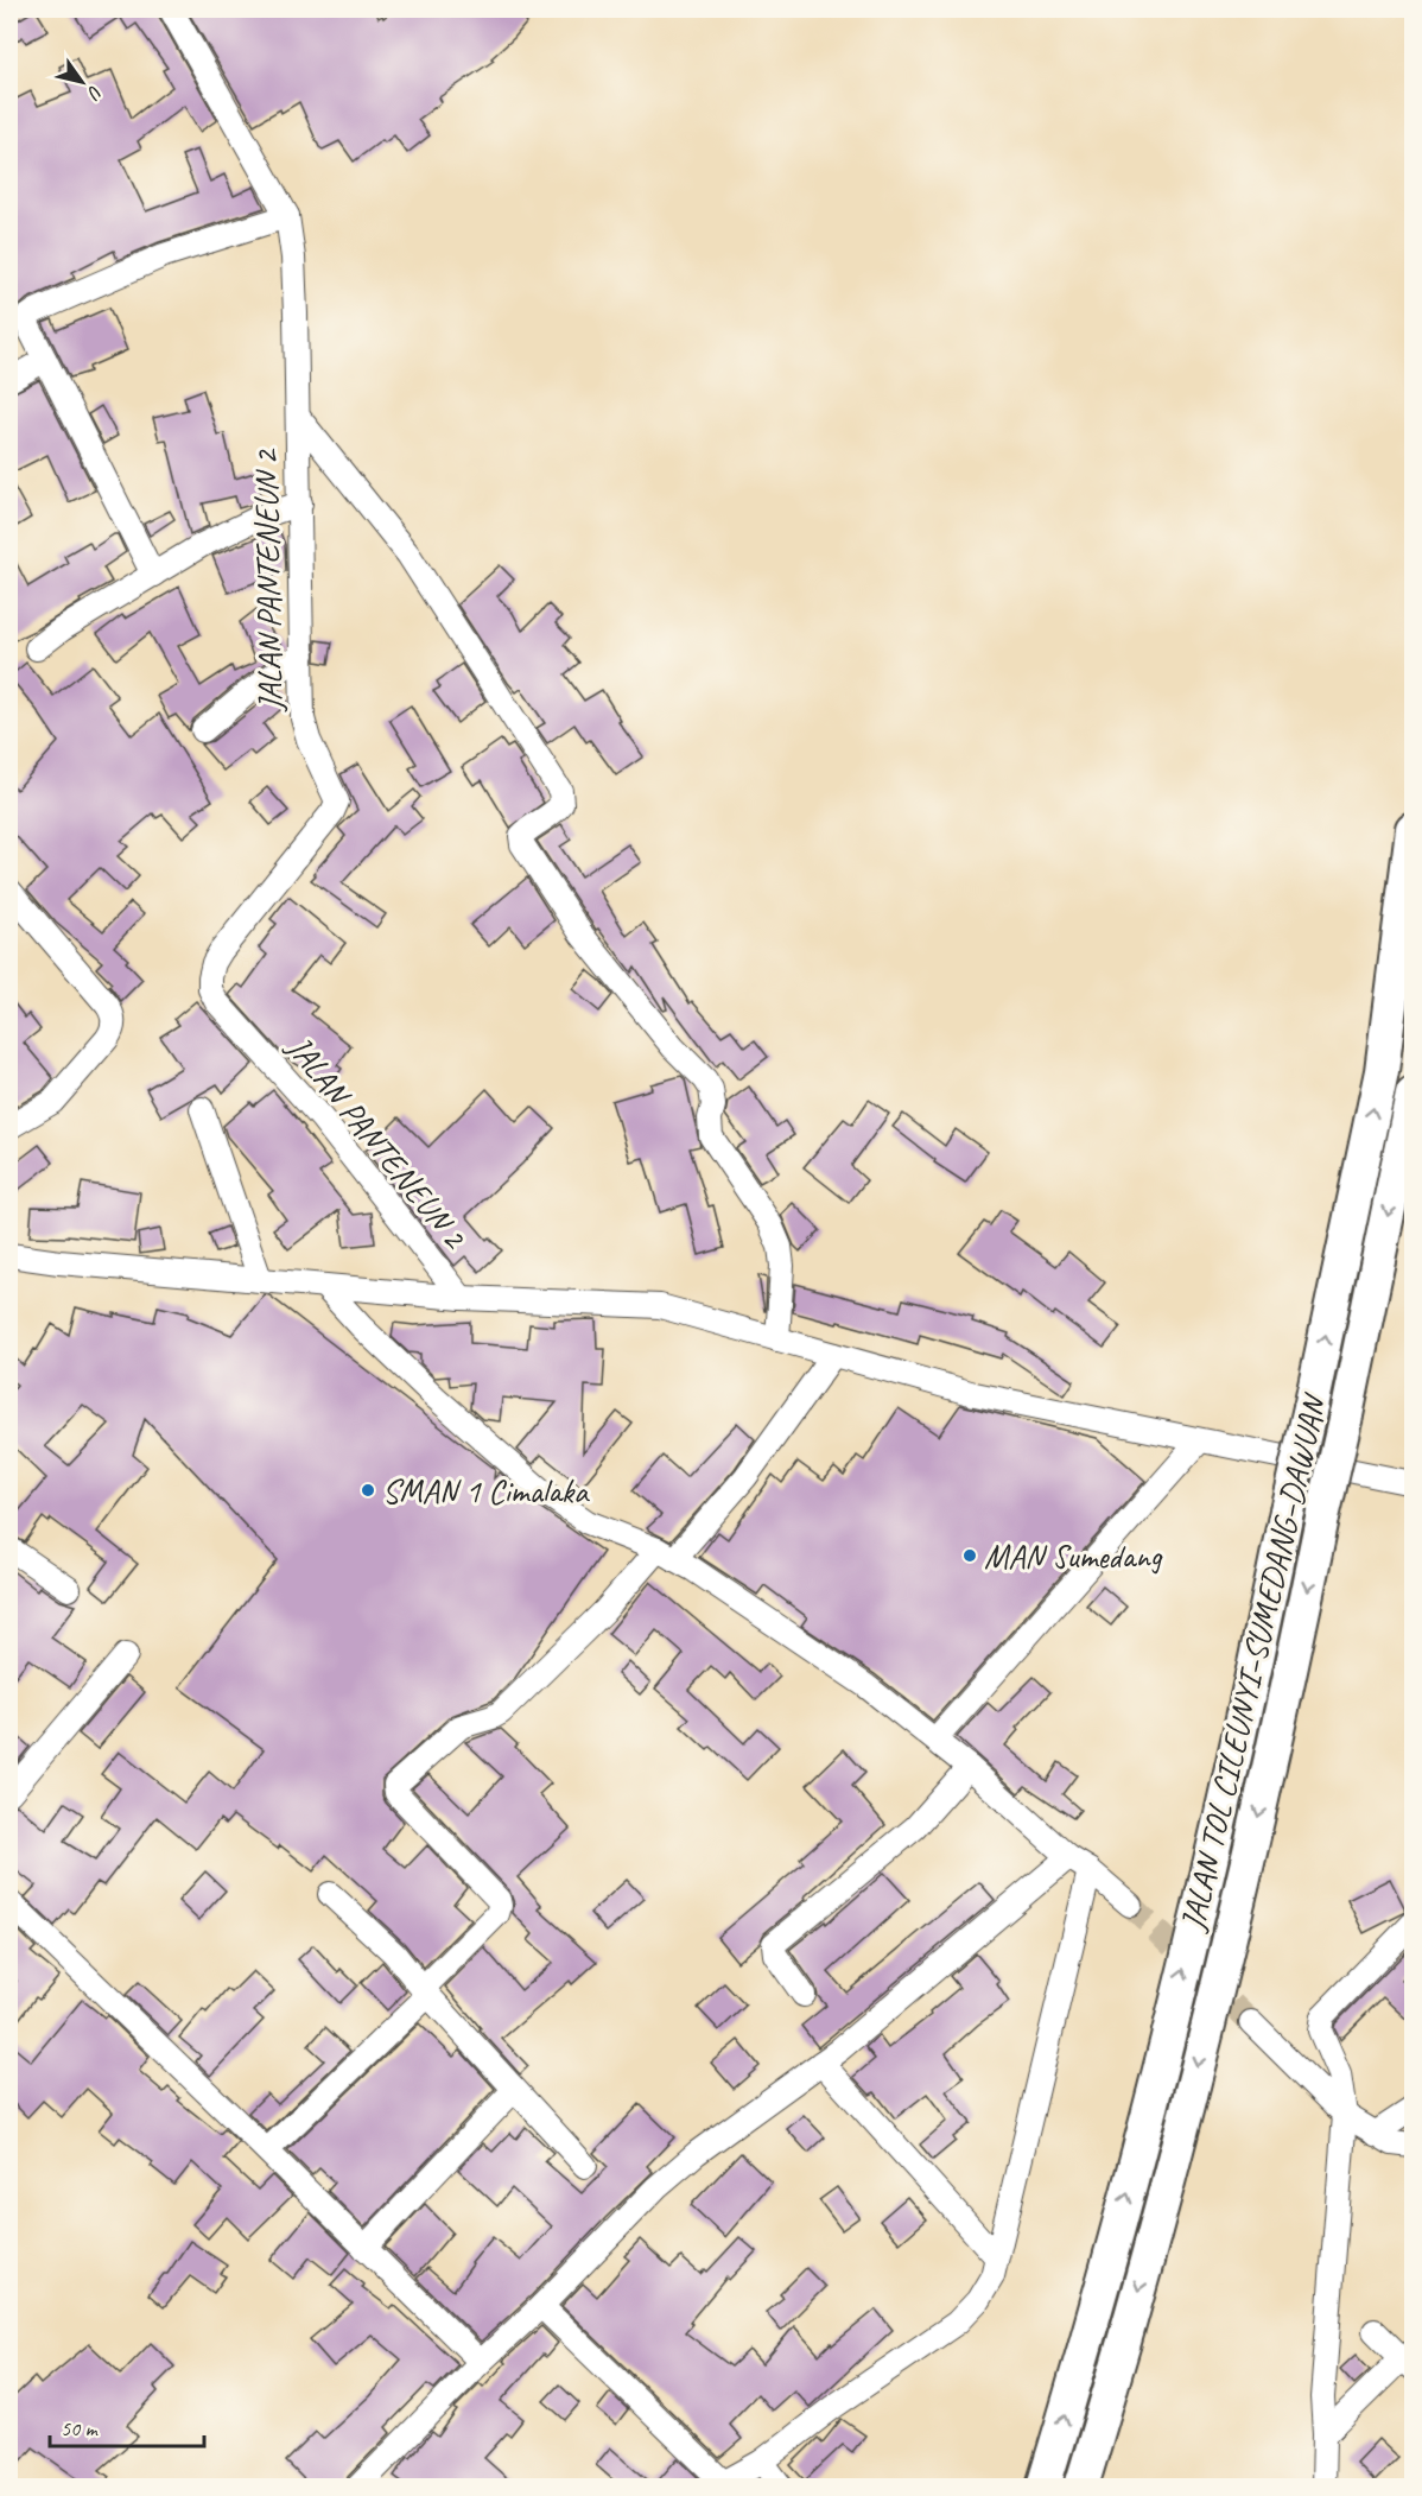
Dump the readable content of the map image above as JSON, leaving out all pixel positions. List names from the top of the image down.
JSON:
{
  "streets": {
    "highway": ["JALAN TOL CILEUNYI–SUMEDANG–DAWUAN"],
    "street": ["JALAN PANTENEUN 2"]
  },
  "places": ["SMAN 1 Cimalaka", "MAN Sumedang"],
  "scale_bar": "50 m",
  "north": "bottom right"
}
